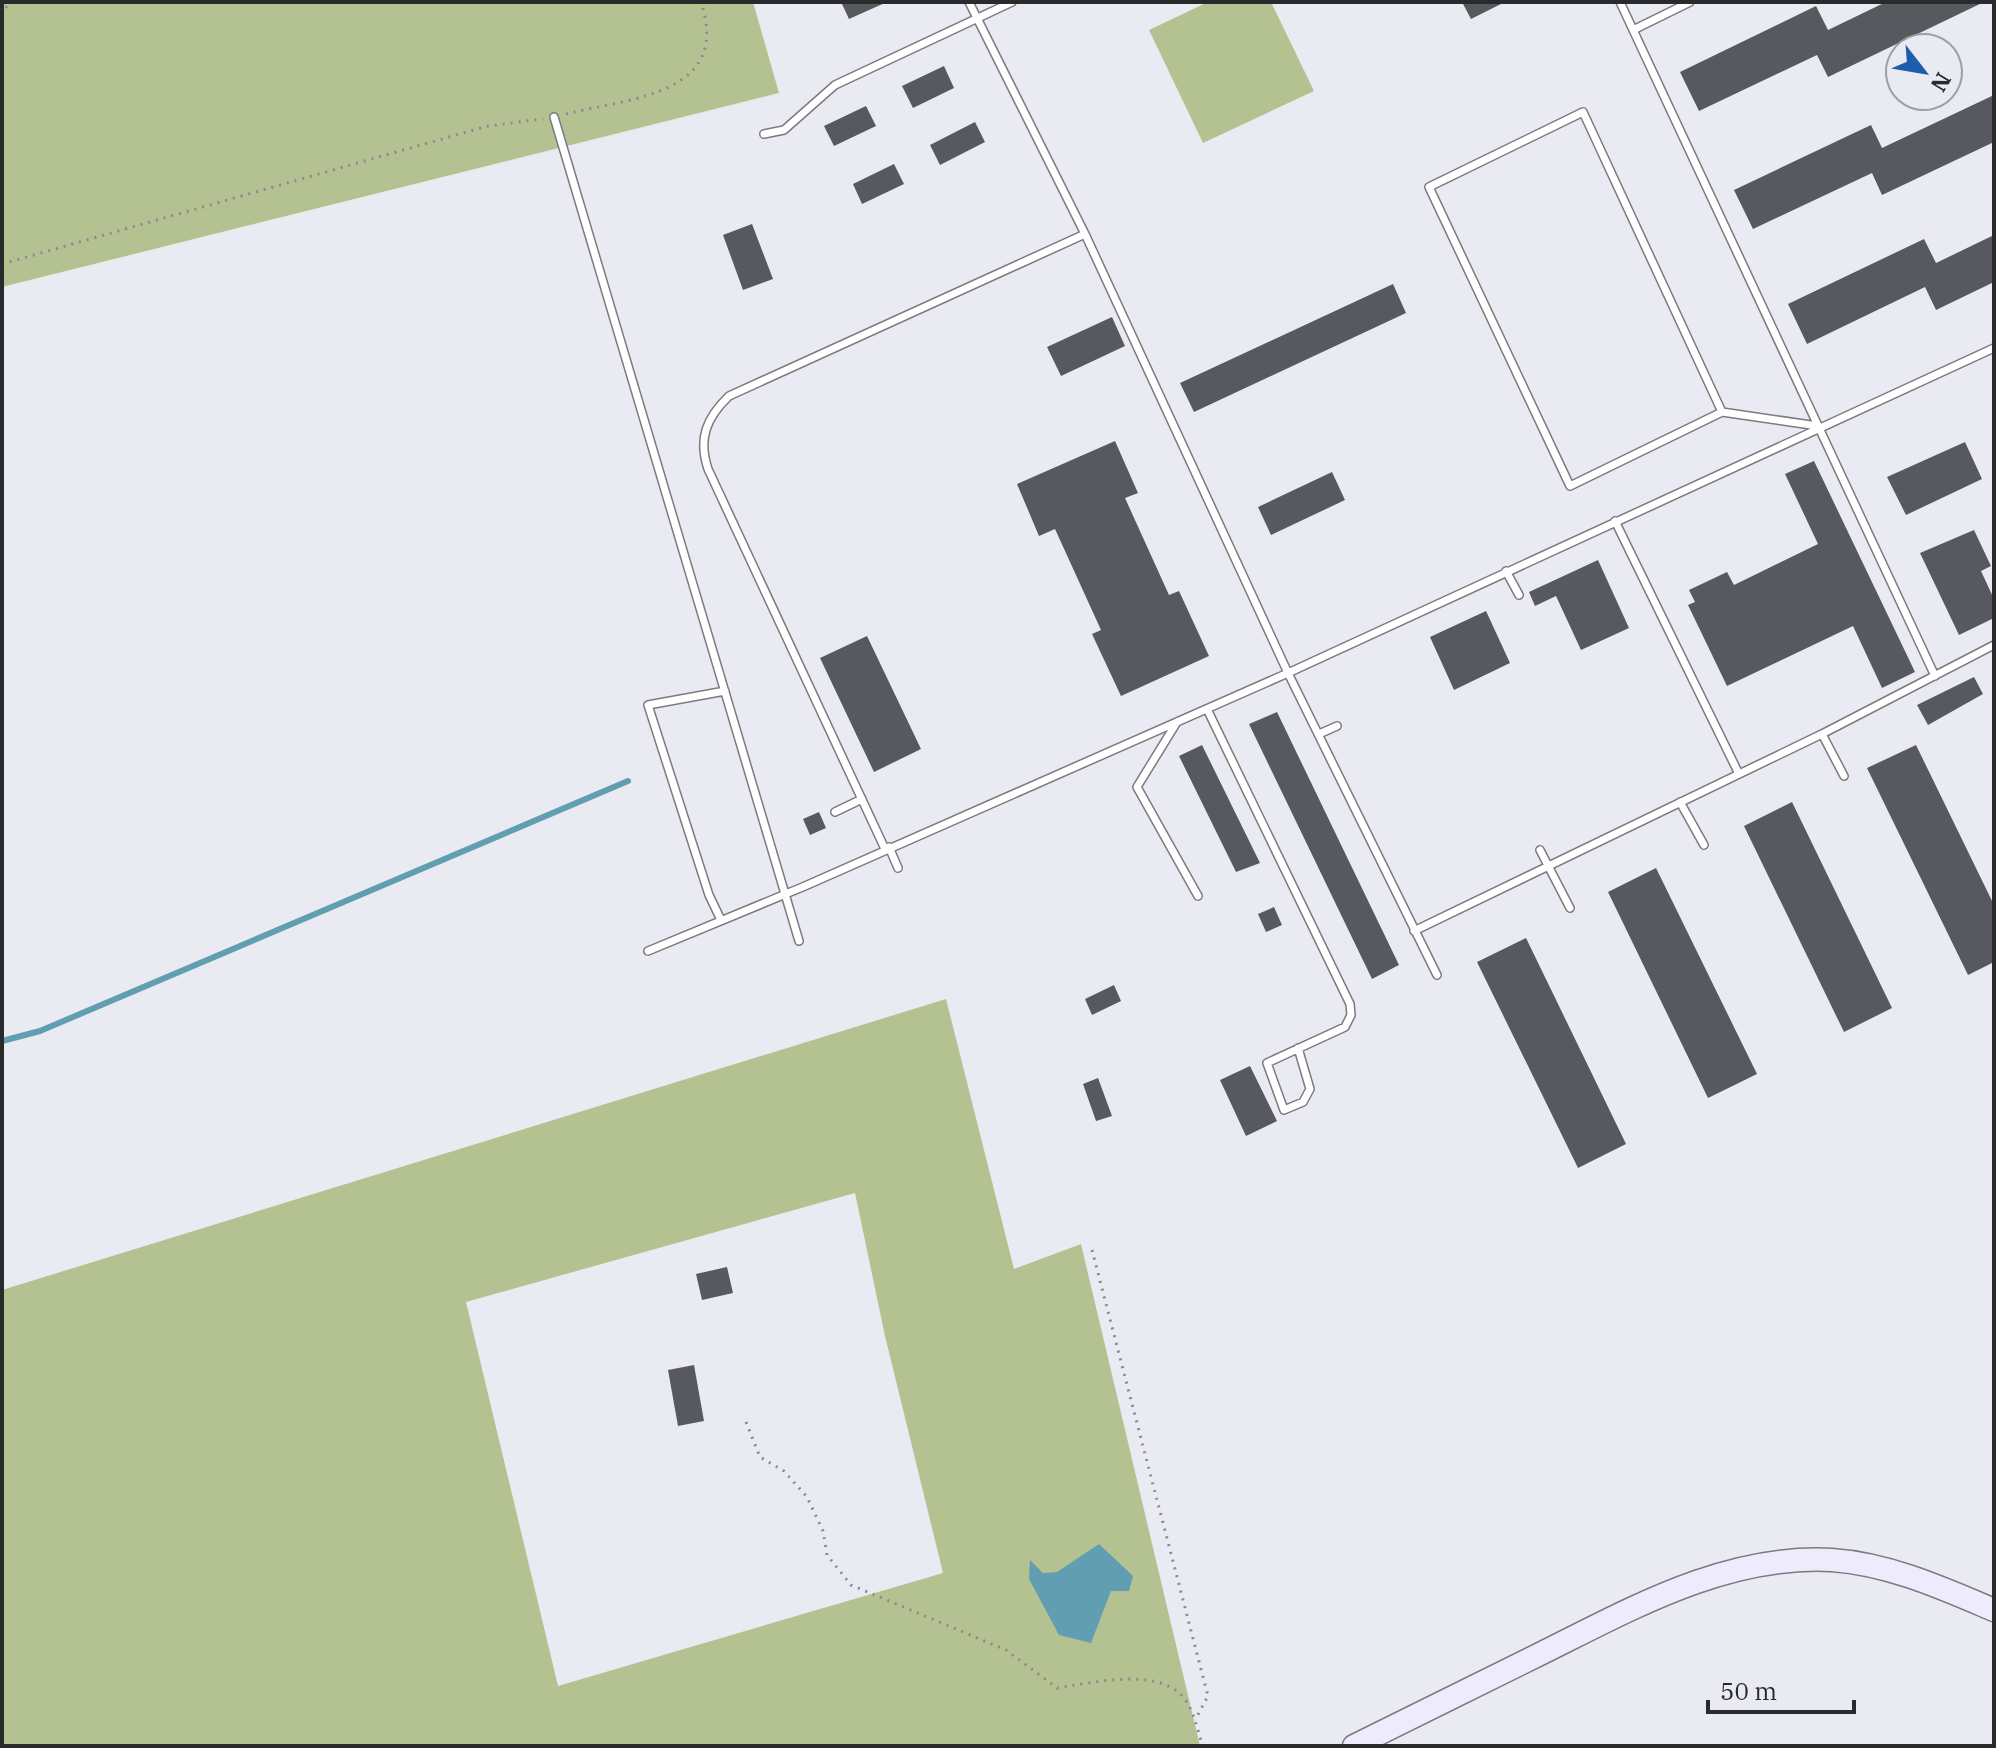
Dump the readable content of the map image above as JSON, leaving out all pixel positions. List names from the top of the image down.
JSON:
{
  "scale_bar": "50 m",
  "north": "bottom right"
}
